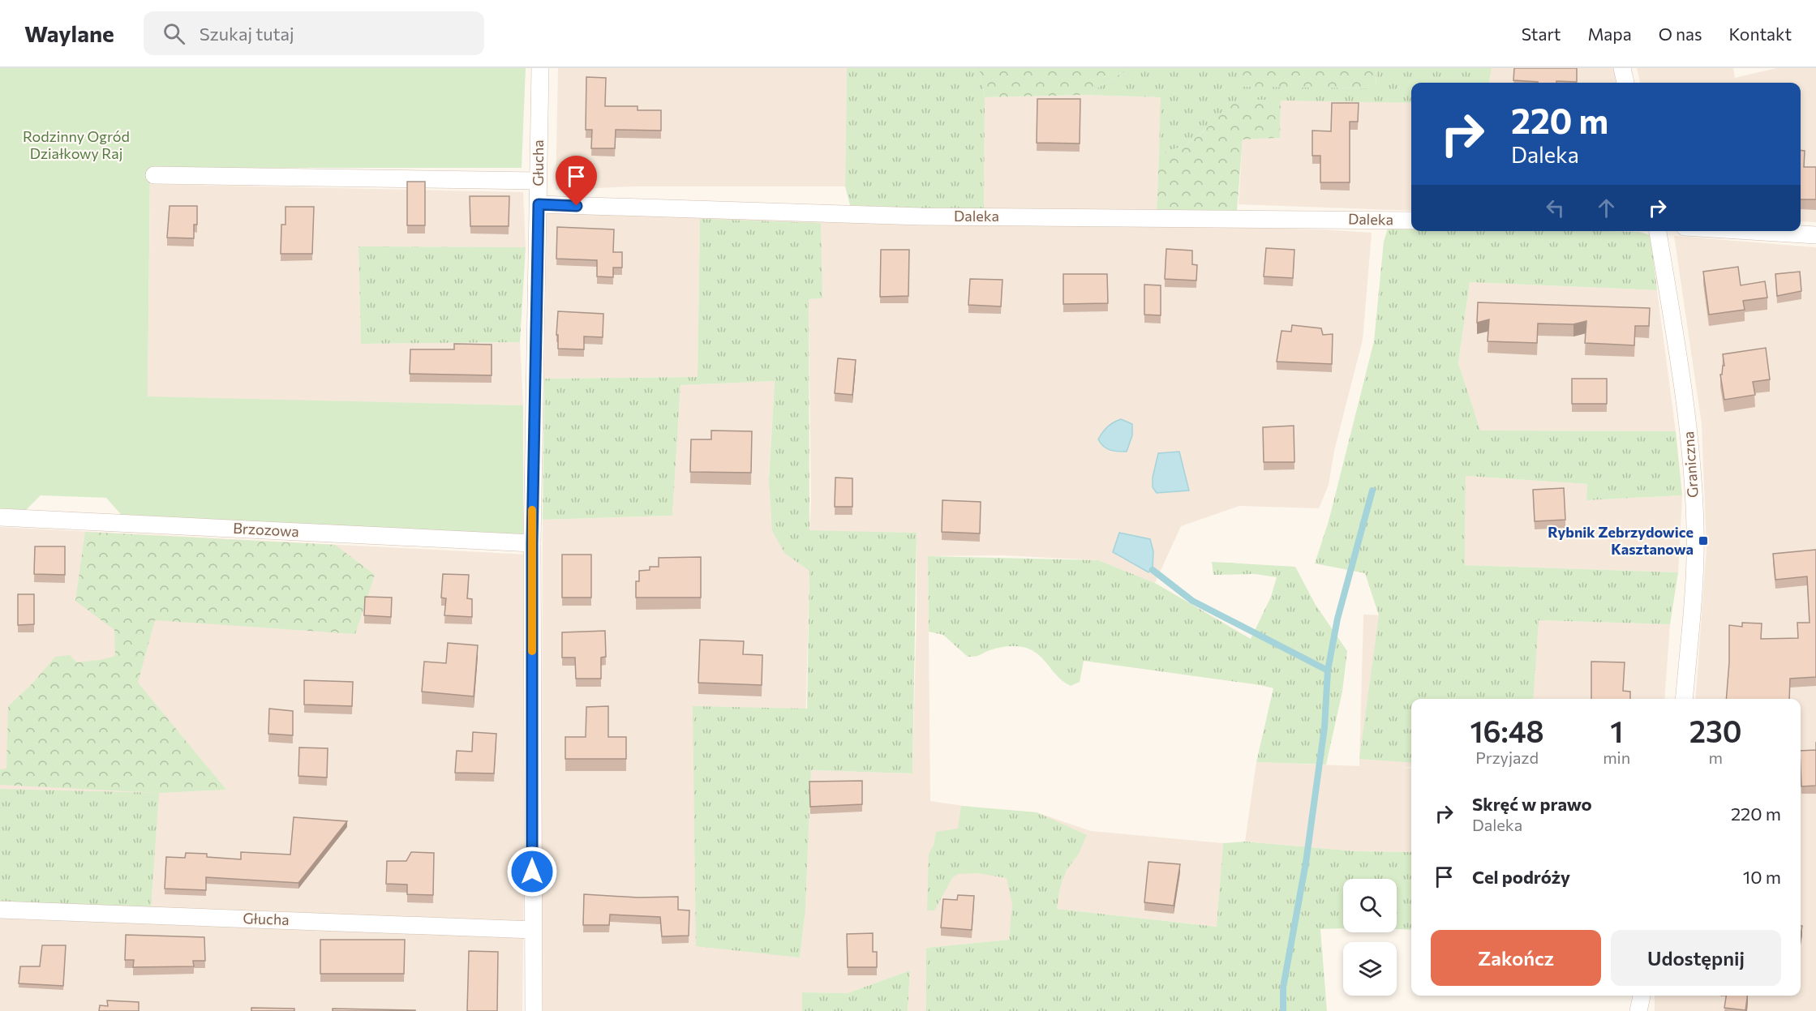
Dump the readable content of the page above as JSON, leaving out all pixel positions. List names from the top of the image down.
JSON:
{
  "streets": {
    "street": [
      "Głucha",
      "Daleka",
      "Graniczna",
      "Brzozowa"
    ]
  },
  "crossings": [
    ["Głucha", "Daleka"],
    ["Głucha", "Brzozowa"]
  ],
  "parks": ["Rodzinny Ogród Działkowy Raj"],
  "places": {
    "transit": ["Rybnik Zebrzydowice Kasztanowa"]
  },
  "page": {
    "header": "Waylane",
    "search": "Szukaj tutaj",
    "nav": [
      "Start",
      "Mapa",
      "O nas",
      "Kontakt"
    ],
    "turn": ["220 m", "Daleka"],
    "eta": [
      "16:48",
      "Przyjazd",
      "1",
      "min",
      "230",
      "m"
    ],
    "list": [
      {
        "name": "Skręć w prawo",
        "note": "Daleka",
        "value": "220 m"
      },
      {
        "name": "Cel podróży",
        "value": "10 m"
      }
    ],
    "buttons": ["Zakończ", "Udostępnij"]
  }
}
